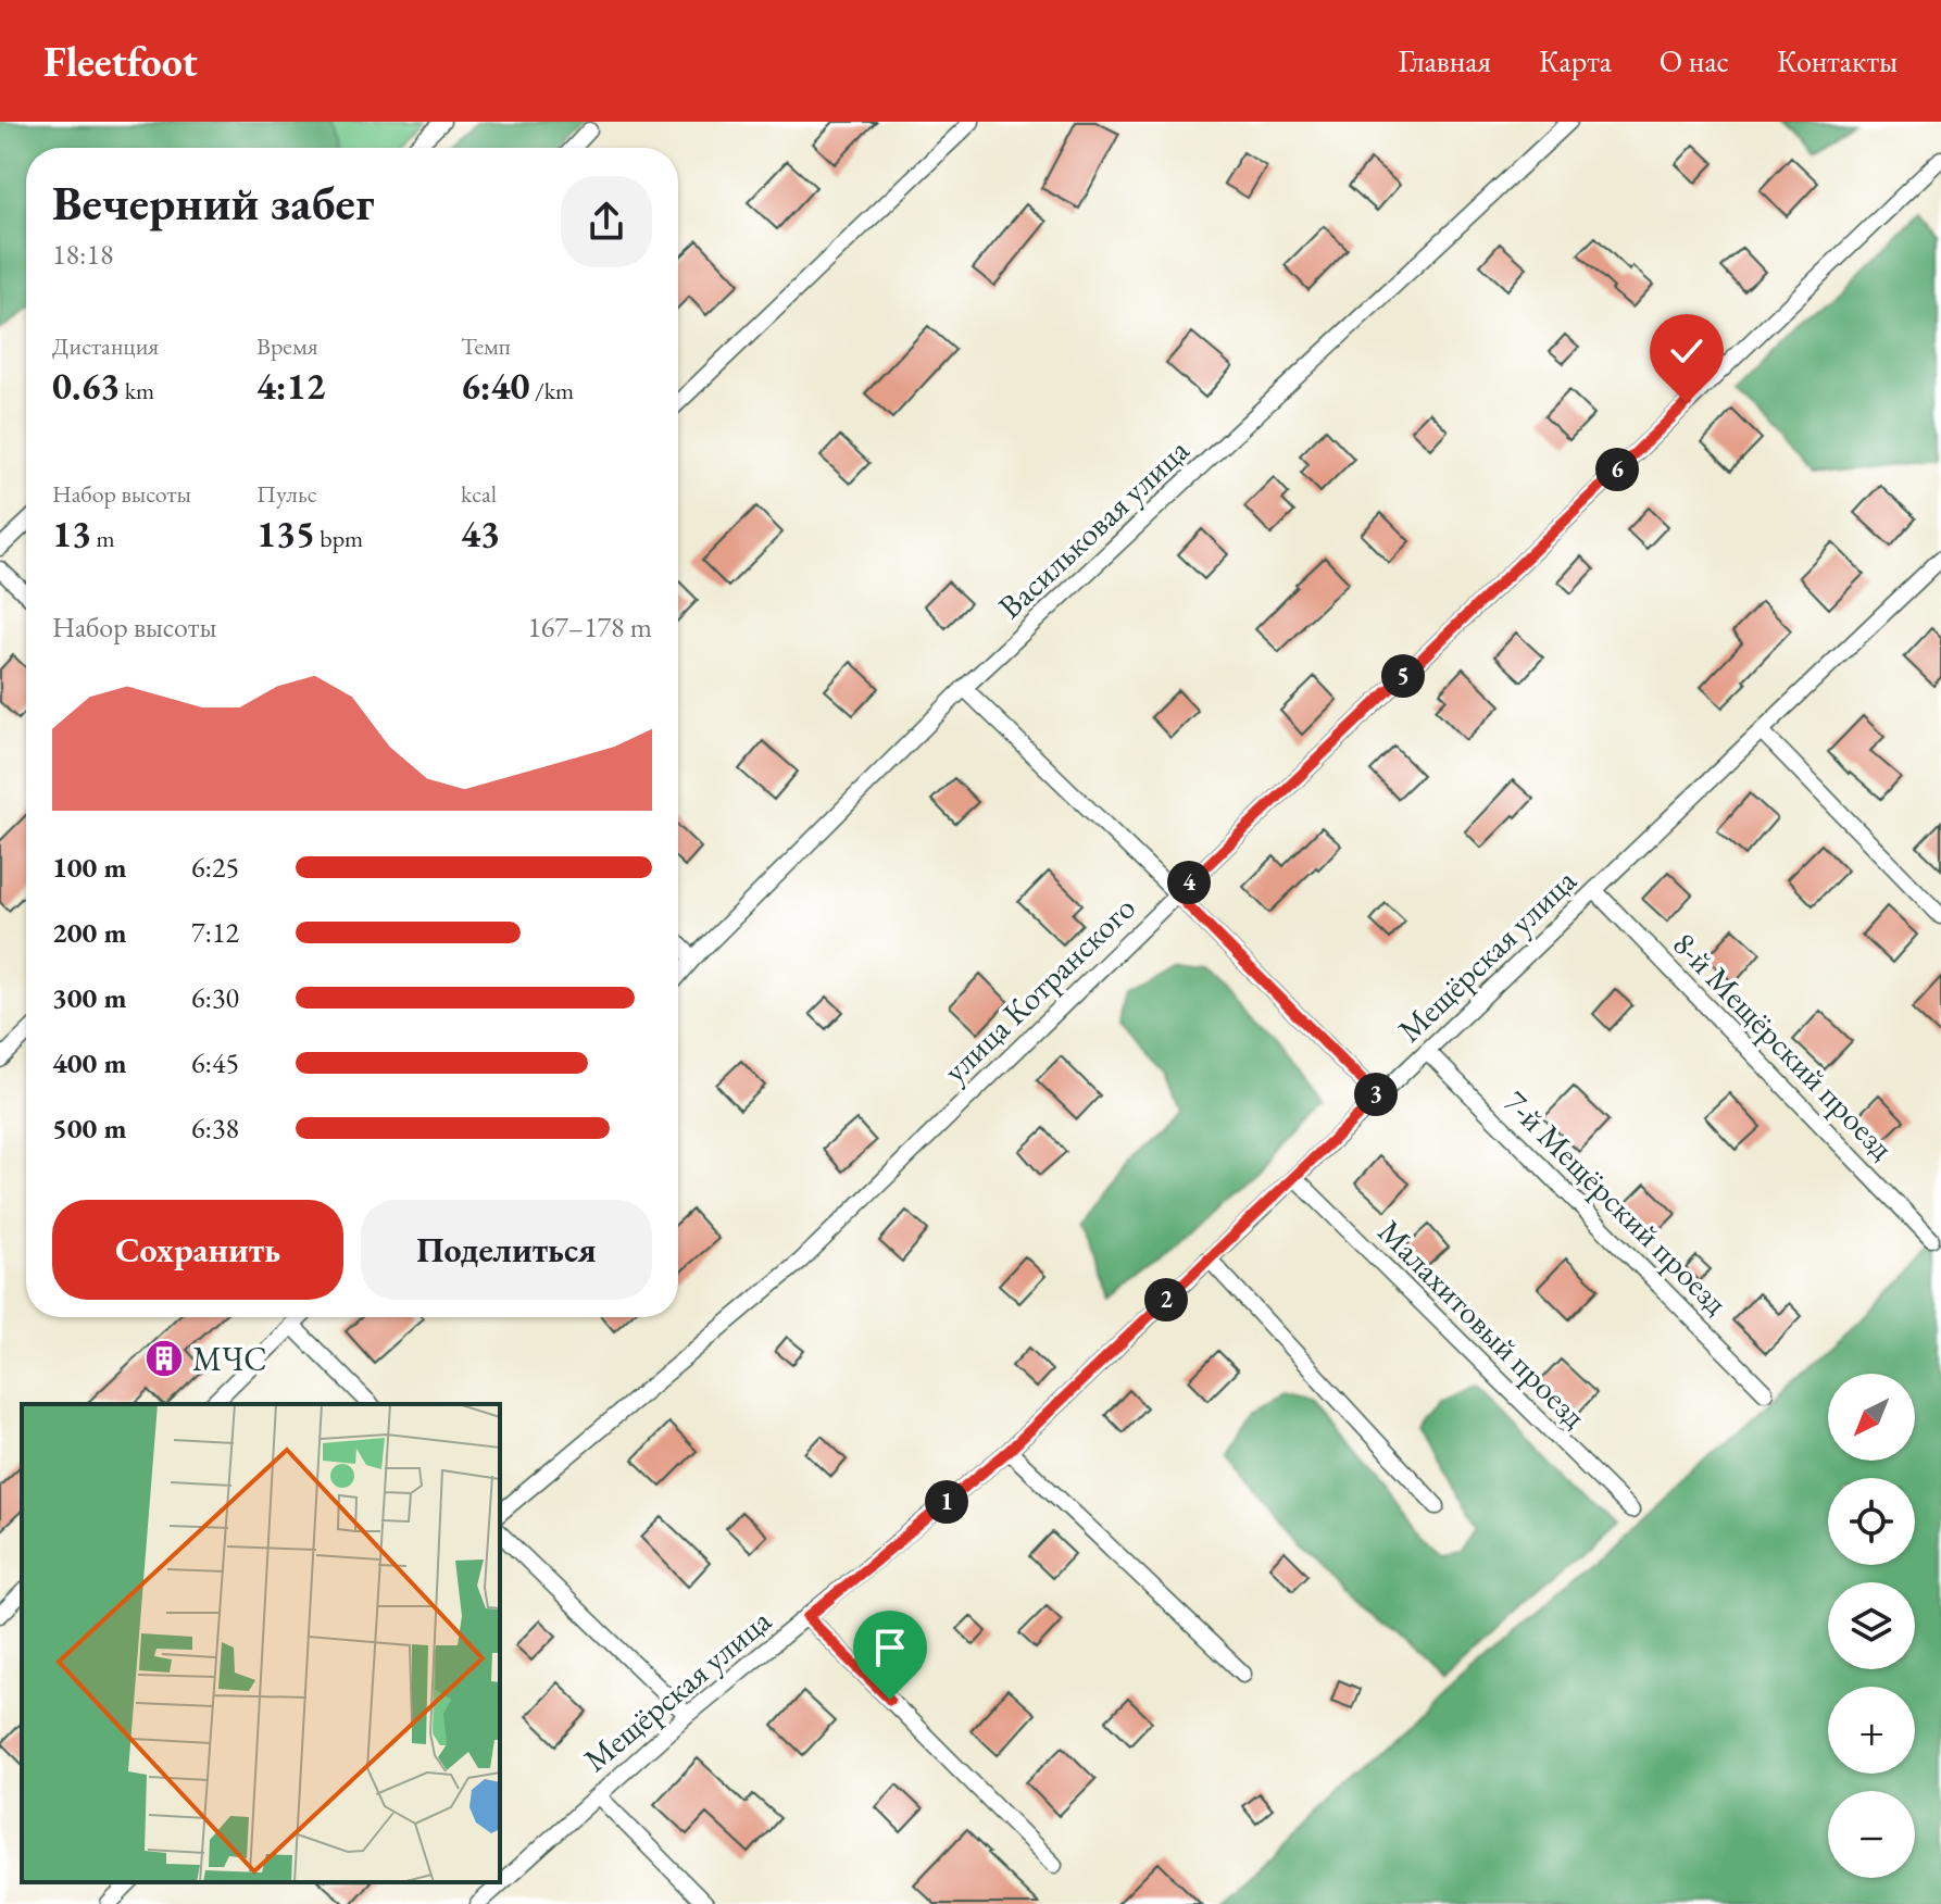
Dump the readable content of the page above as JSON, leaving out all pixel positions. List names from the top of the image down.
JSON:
{
  "streets": {
    "street": [
      "Васильковая улица",
      "Мещёрская улица",
      "улица Котранского",
      "8-й Мещёрский проезд",
      "7-й Мещёрский проезд",
      "Малахитовый проезд"
    ]
  },
  "crossings": [
    ["Мещёрская улица", "8-й Мещёрский проезд"],
    ["Мещёрская улица", "7-й Мещёрский проезд"],
    ["Мещёрская улица", "Малахитовый проезд"]
  ],
  "places": {
    "building": ["МЧС"]
  },
  "north": "bottom left",
  "page": {
    "header": "Fleetfoot",
    "nav": [
      "Главная",
      "Карта",
      "О нас",
      "Контакты"
    ],
    "heading": ["Вечерний забег", "18:18"],
    "stats": [
      ["Дистанция", "0.63 km"],
      ["Время", "4:12"],
      ["Темп", "6:40 /km"],
      ["Набор высоты", "13 m"],
      ["Пульс", "135 bpm"],
      ["kcal", "43"]
    ],
    "pins": [
      "6",
      "5",
      "4",
      "3",
      "2",
      "1"
    ],
    "chart": ["Набор высоты", "167–178 m"],
    "list": [
      {
        "name": "100 m",
        "note": "6:25"
      },
      {
        "name": "200 m",
        "note": "7:12"
      },
      {
        "name": "300 m",
        "note": "6:30"
      },
      {
        "name": "400 m",
        "note": "6:45"
      },
      {
        "name": "500 m",
        "note": "6:38"
      }
    ],
    "buttons": ["Сохранить", "Поделиться"],
    "map_buttons": ["+", "−"]
  }
}
